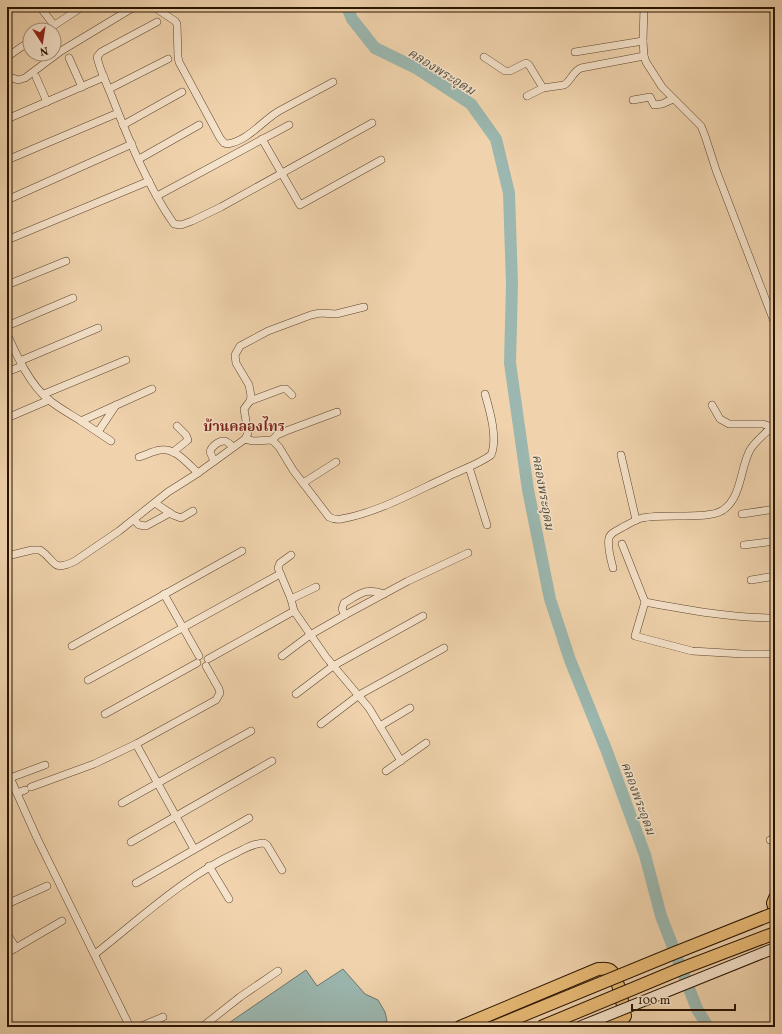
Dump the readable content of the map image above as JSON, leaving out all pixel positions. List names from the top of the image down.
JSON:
{
  "districts": ["บ้านคลองไทร"],
  "water": ["คลองพระอุดม"],
  "scale_bar": "100 m",
  "north": "bottom"
}
